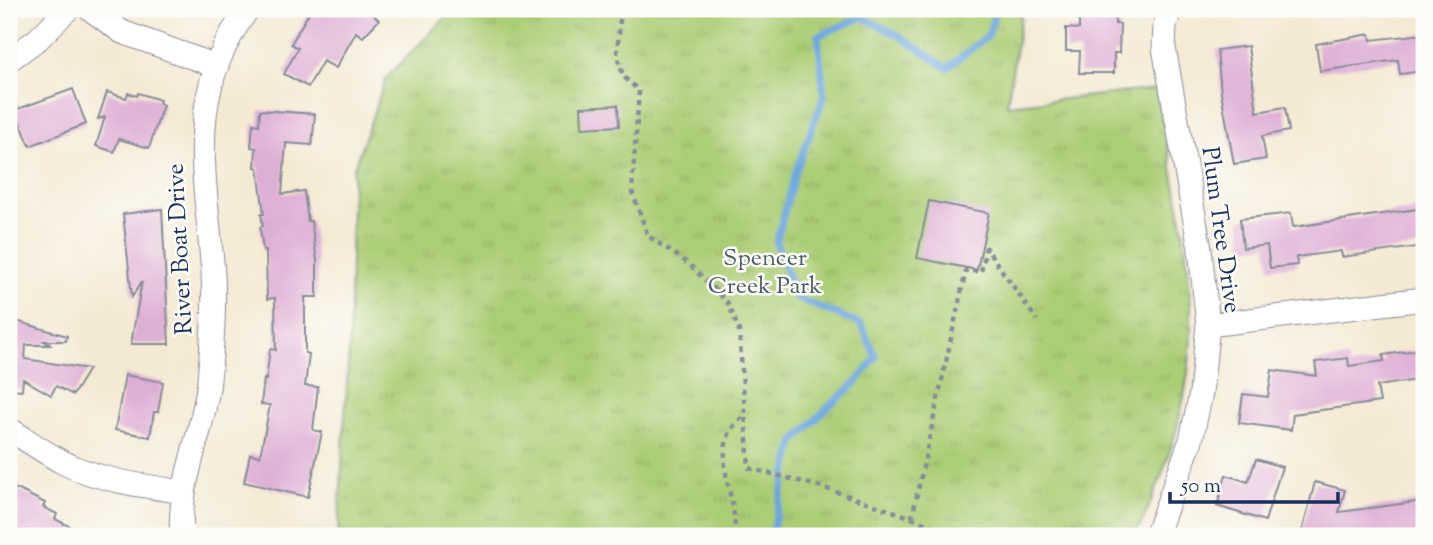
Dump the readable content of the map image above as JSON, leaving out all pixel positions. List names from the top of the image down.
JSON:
{
  "streets": {
    "street": ["Plum Tree Drive", "River Boat Drive"]
  },
  "parks": ["Spencer Creek Park"],
  "scale_bar": "50 m"
}
